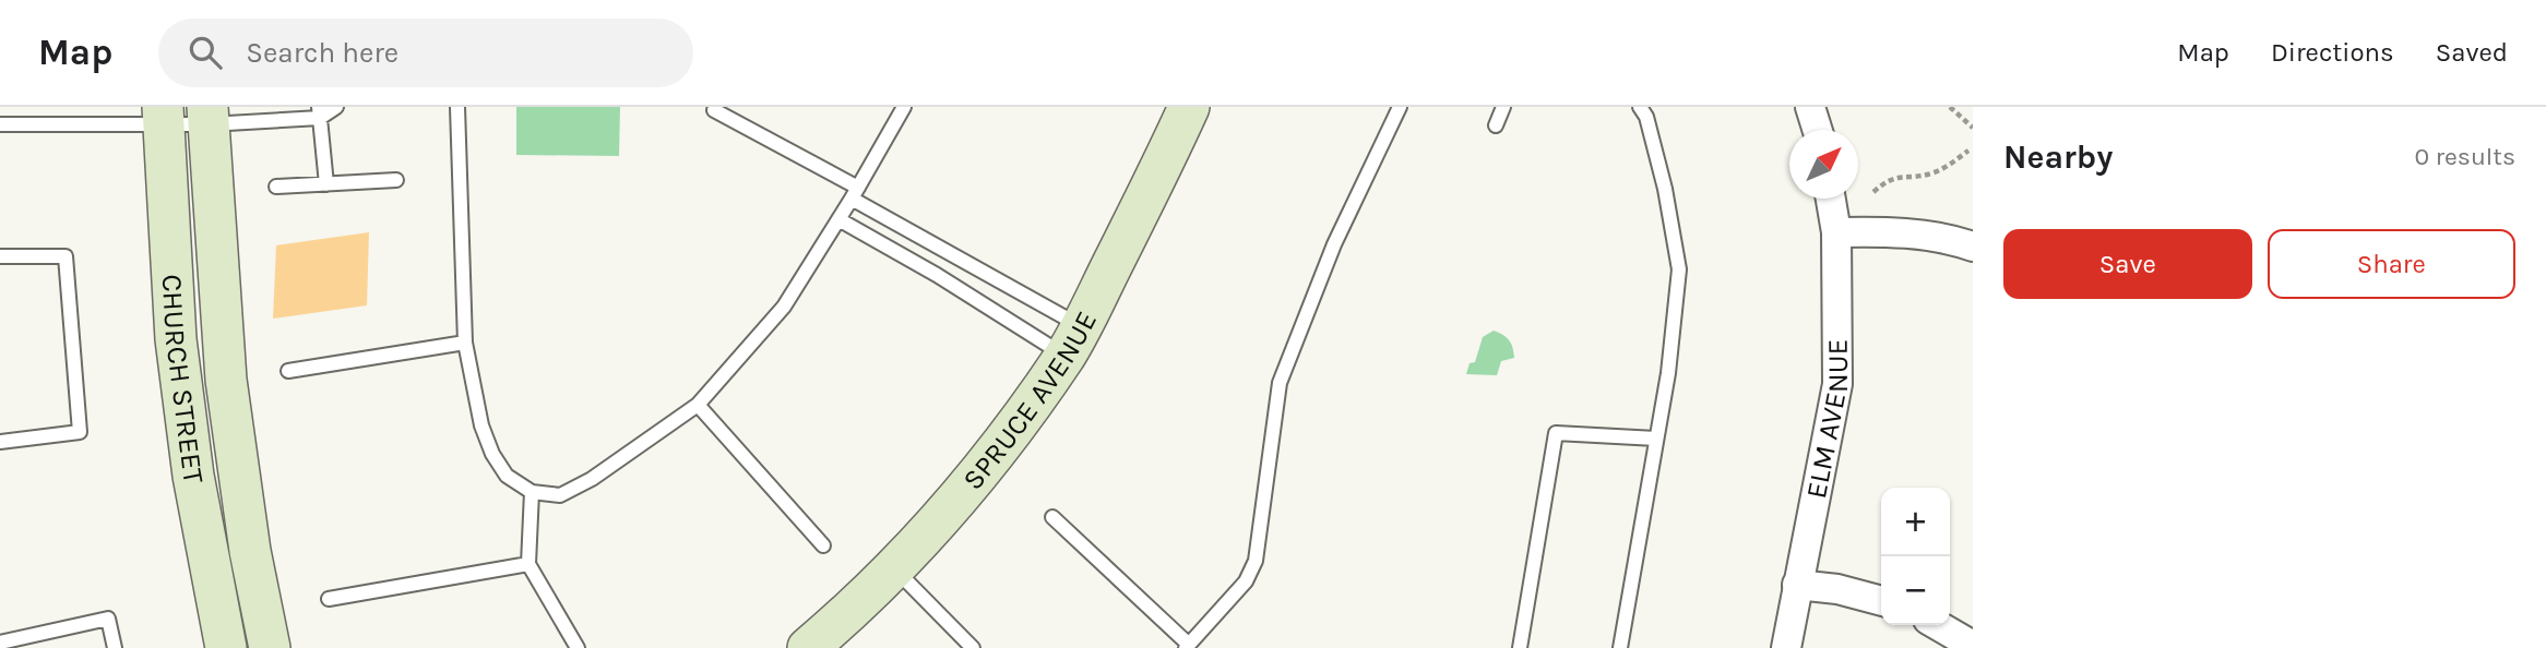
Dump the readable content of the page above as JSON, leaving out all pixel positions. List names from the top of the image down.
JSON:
{
  "streets": {
    "main road": ["CHURCH STREET", "SPRUCE AVENUE"],
    "street": ["ELM AVENUE"]
  },
  "north": "top right",
  "page": {
    "header": "Map",
    "search": "Search here",
    "nav": ["Map", "Directions", "Saved"],
    "heading": ["Nearby", "0 results"],
    "buttons": ["Save", "Share"],
    "map_buttons": ["+", "−"]
  }
}
